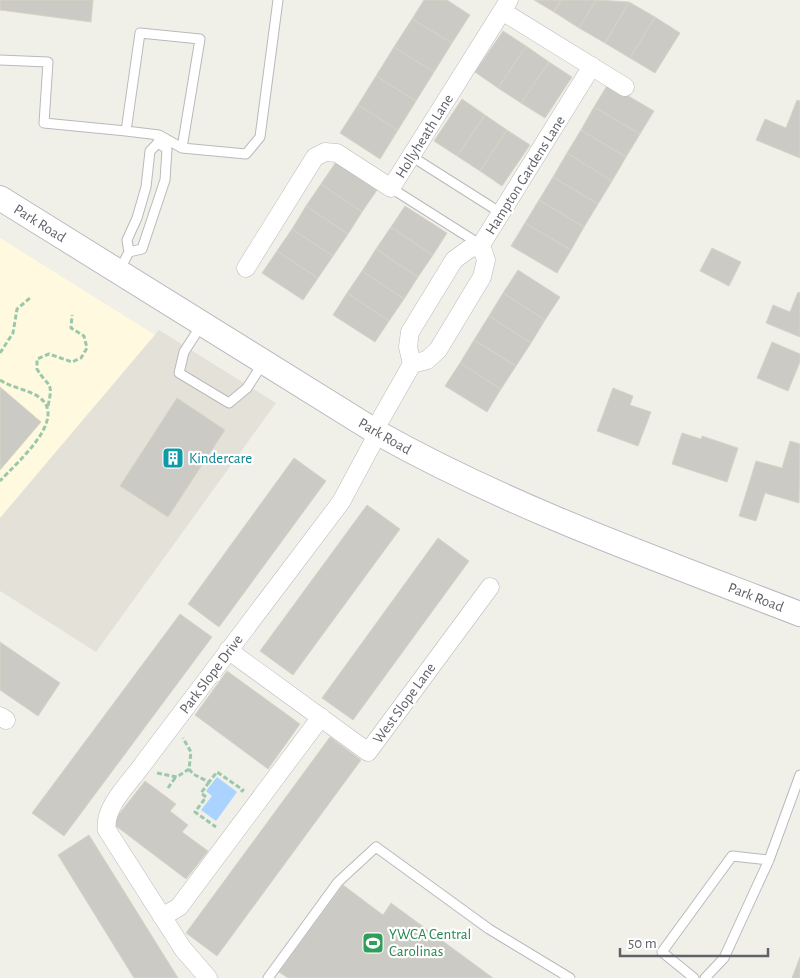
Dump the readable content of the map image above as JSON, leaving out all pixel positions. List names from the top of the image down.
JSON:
{
  "streets": {
    "main road": ["Park Road"],
    "street": [
      "Hollyheath Lane",
      "Hampton Gardens Lane",
      "Park Slope Drive",
      "West Slope Lane"
    ]
  },
  "crossings": [
    ["Park Road", "Park Slope Drive"],
    ["Park Slope Drive", "West Slope Lane"]
  ],
  "places": {
    "building": ["Kindercare"],
    "sports": ["YWCA Central Carolinas"]
  },
  "scale_bar": "50 m"
}
